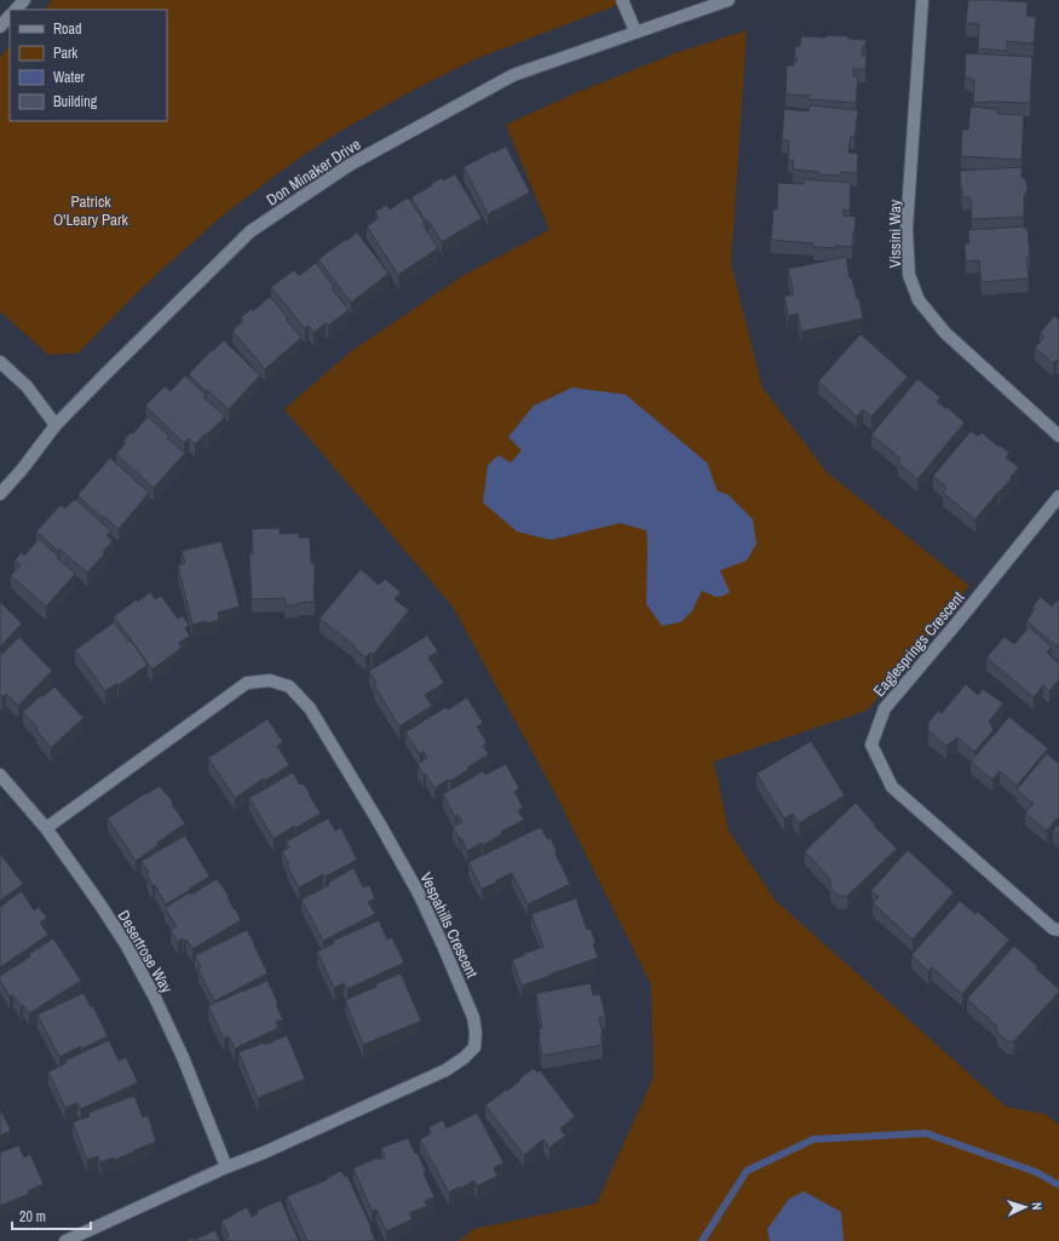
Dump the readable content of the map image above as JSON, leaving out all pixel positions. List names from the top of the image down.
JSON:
{
  "streets": {
    "street": [
      "Don Minaker Drive",
      "Vissini Way",
      "Eaglesprings Crescent",
      "Vespahills Crescent",
      "Desertrose Way"
    ]
  },
  "crossings": [
    ["Vespahills Crescent", "Desertrose Way"]
  ],
  "parks": ["Patrick O'Leary Park"],
  "legend": [
    "Road",
    "Park",
    "Water",
    "Building"
  ],
  "scale_bar": "20 m",
  "north": "right"
}
